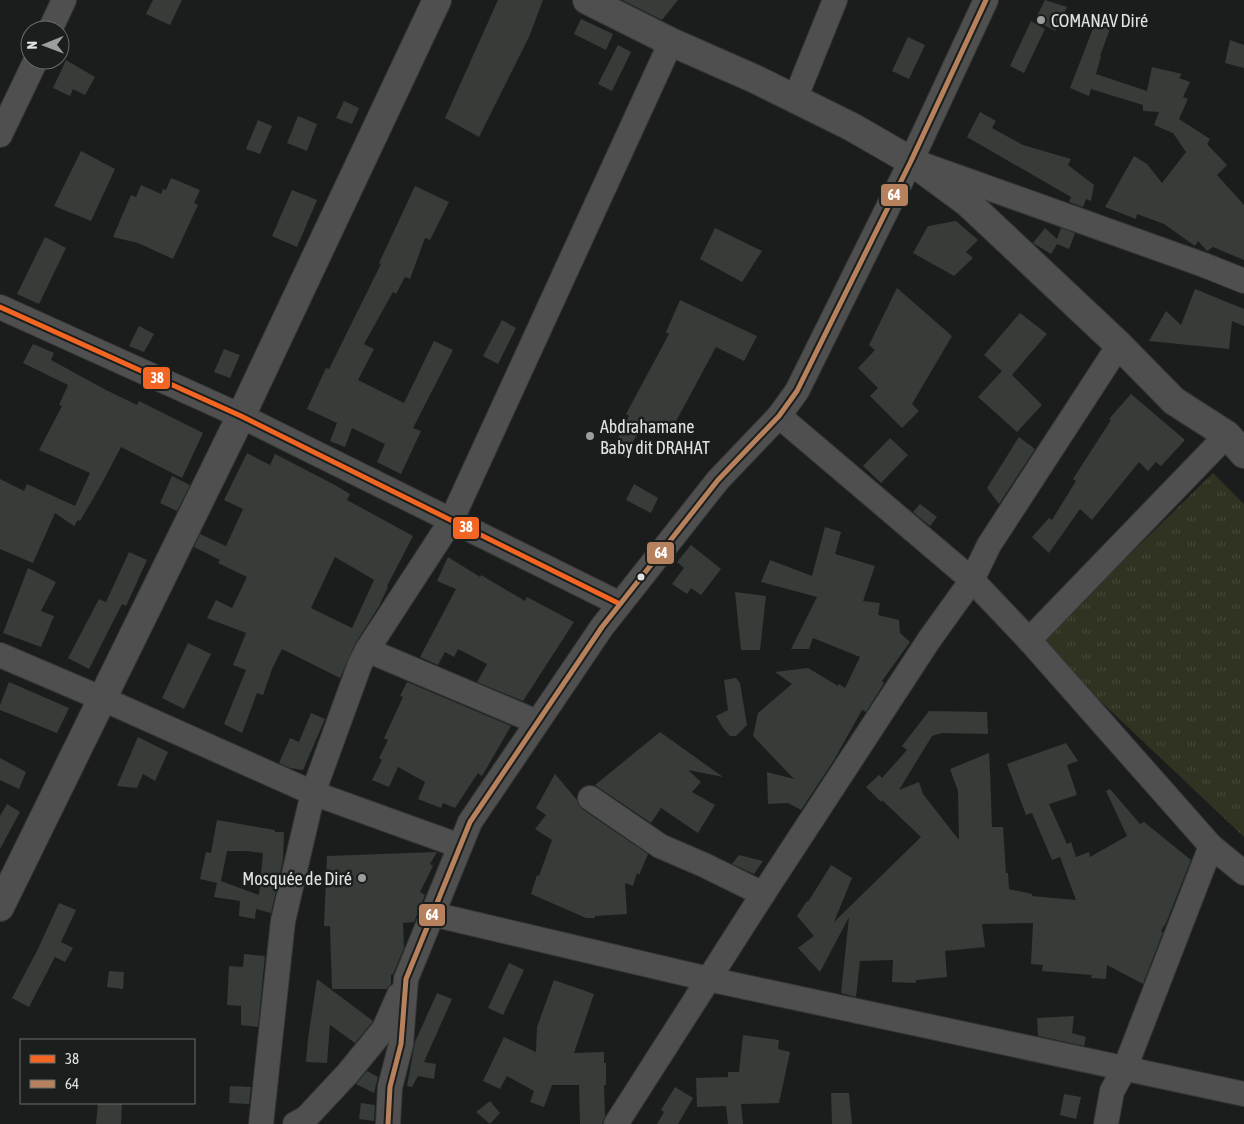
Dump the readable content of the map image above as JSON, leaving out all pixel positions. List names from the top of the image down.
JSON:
{
  "places": ["COMANAV Diré", "Abdrahamane Baby dit DRAHAT", "Mosquée de Diré"],
  "lines": ["transit line 64", "transit line 38"],
  "legend": ["38", "64"],
  "north": "left"
}
